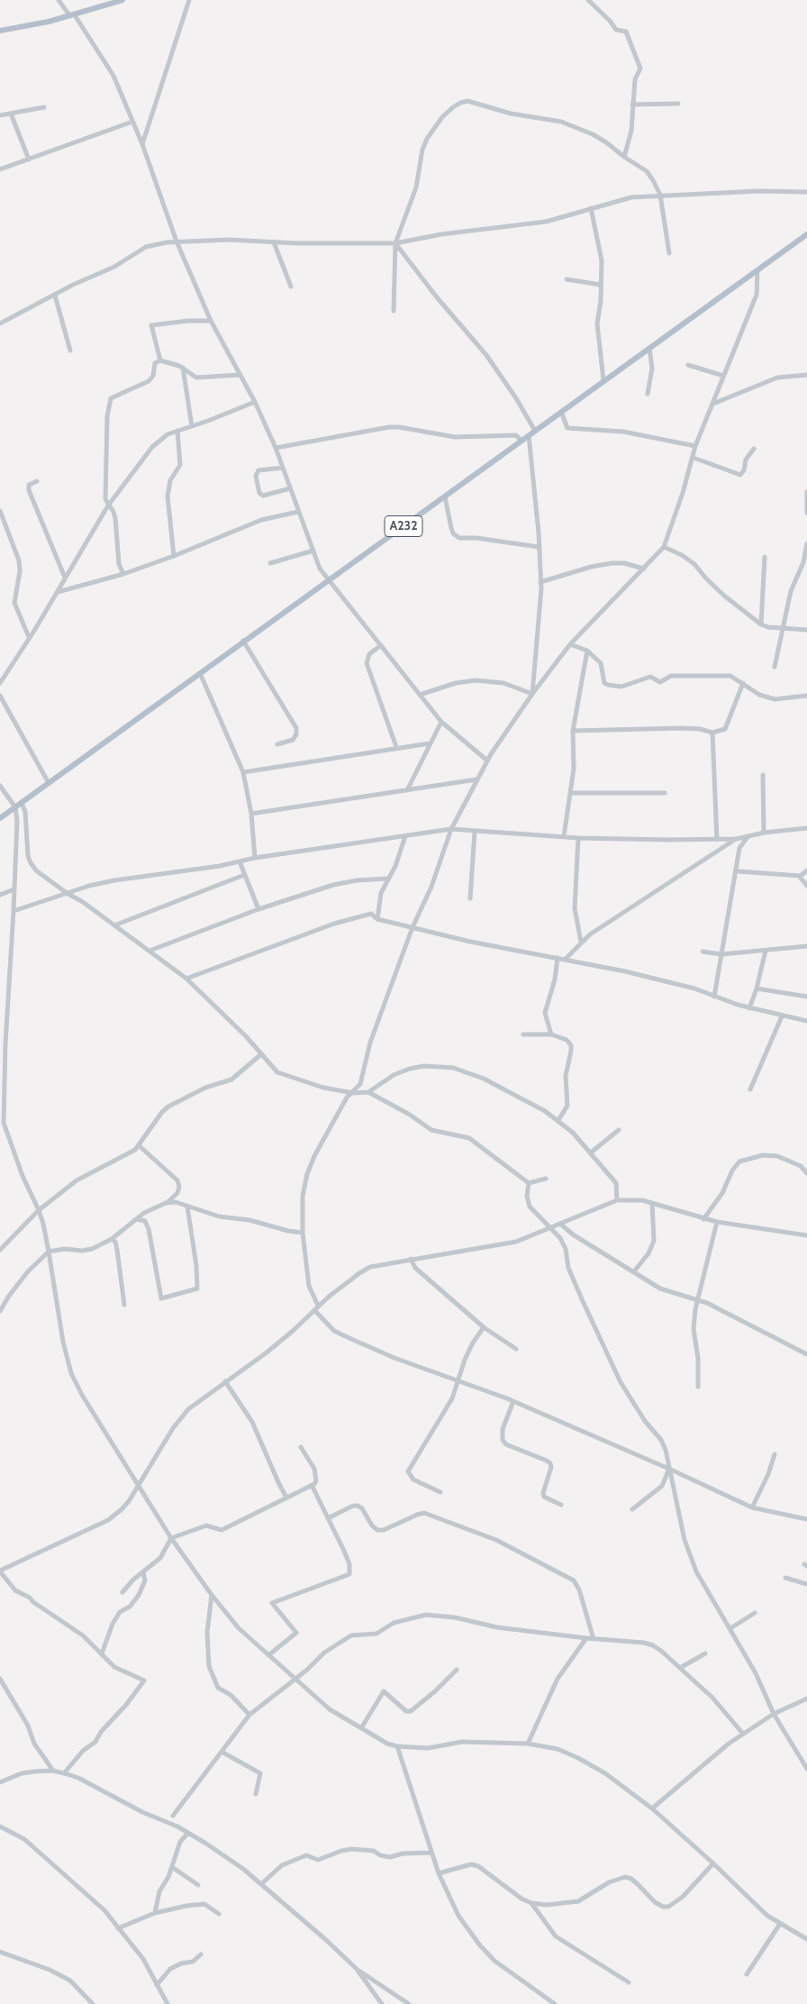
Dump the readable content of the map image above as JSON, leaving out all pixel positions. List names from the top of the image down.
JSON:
{
  "streets": {
    "main road": ["A232"]
  }
}
